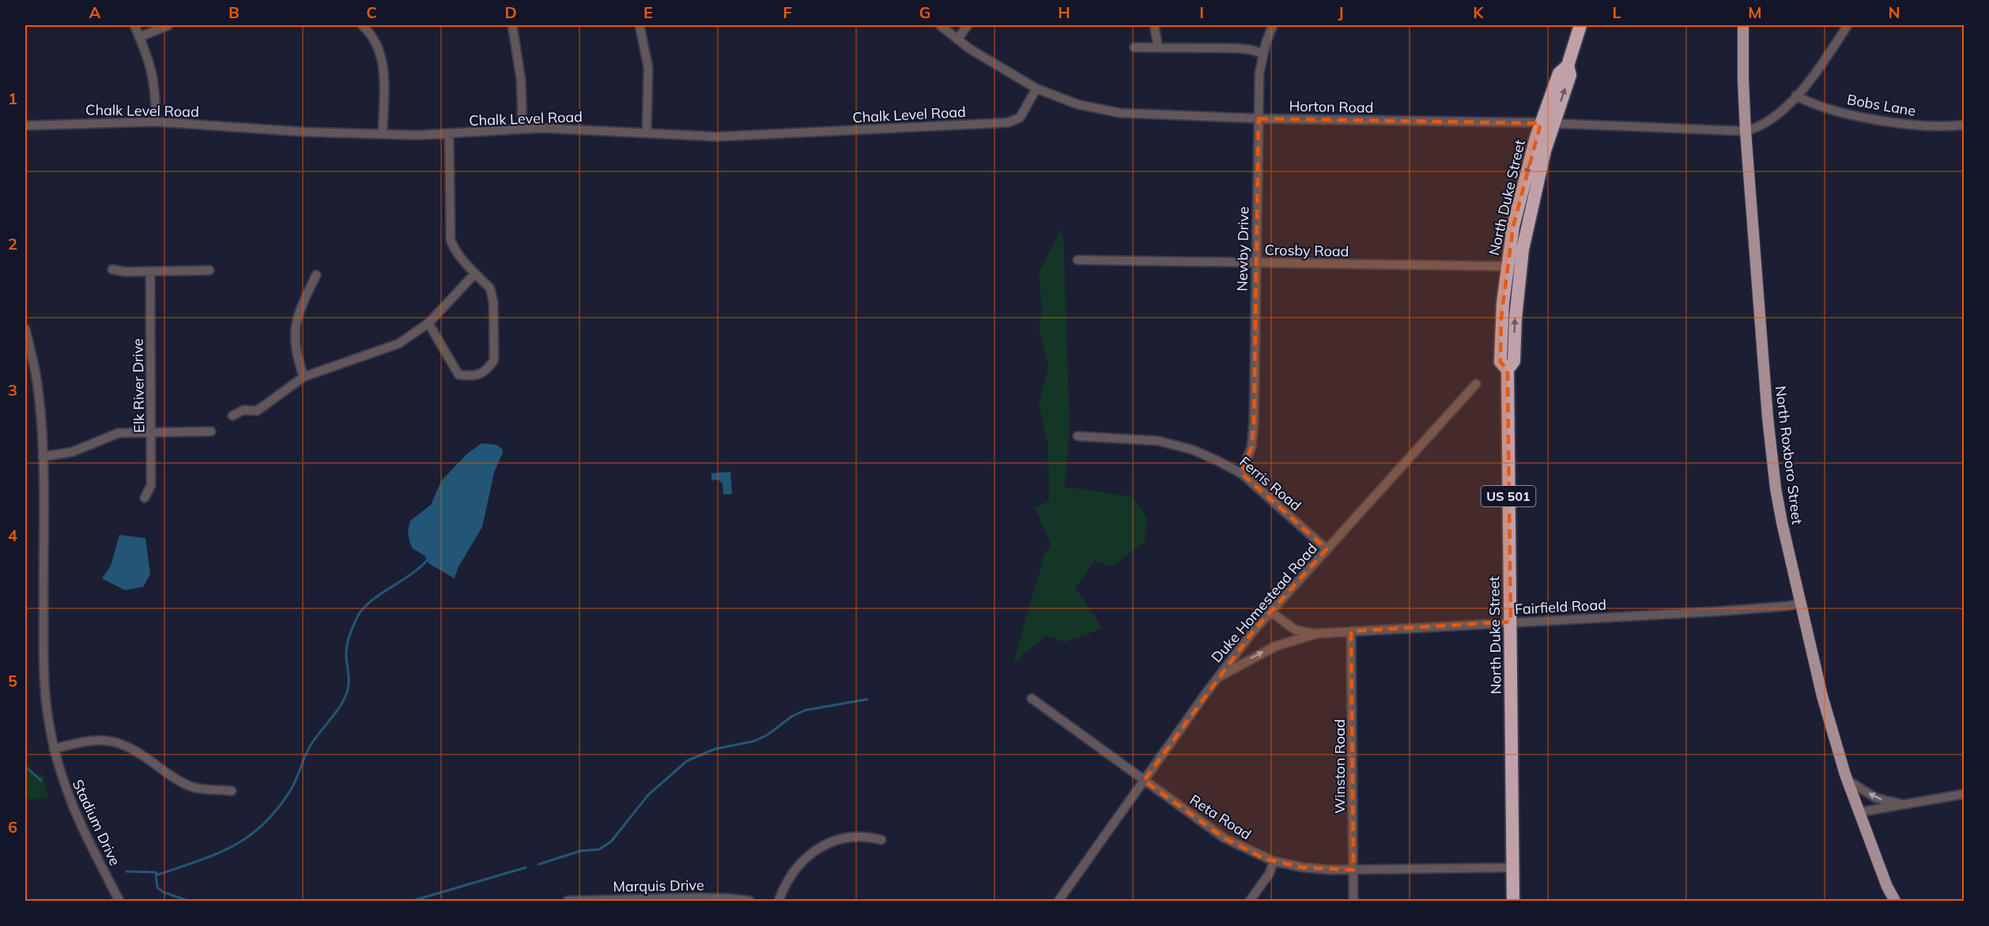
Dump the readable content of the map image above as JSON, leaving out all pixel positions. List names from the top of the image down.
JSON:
{
  "streets": {
    "highway": ["North Duke Street", "US 501"],
    "main road": ["North Roxboro Street"],
    "street": [
      "Bobs Lane",
      "Horton Road",
      "Chalk Level Road",
      "Newby Drive",
      "Crosby Road",
      "Elk River Drive",
      "Ferris Road",
      "Duke Homestead Road",
      "Fairfield Road",
      "Winston Road",
      "Reta Road",
      "Stadium Drive",
      "Marquis Drive"
    ]
  },
  "crossings": [
    ["Horton Road", "Chalk Level Road"],
    ["Horton Road", "North Duke Street"],
    ["Horton Road", "Newby Drive"],
    ["Horton Road", "North Roxboro Street"],
    ["North Duke Street", "Crosby Road"],
    ["North Duke Street", "Fairfield Road"],
    ["North Duke Street", "Reta Road"],
    ["Newby Drive", "Crosby Road"],
    ["Newby Drive", "Ferris Road"],
    ["North Roxboro Street", "Fairfield Road"],
    ["Ferris Road", "Duke Homestead Road"],
    ["Duke Homestead Road", "Fairfield Road"],
    ["Duke Homestead Road", "Reta Road"],
    ["Fairfield Road", "Winston Road"],
    ["Winston Road", "Reta Road"]
  ],
  "grid": {
    "columns": [
      "A",
      "B",
      "C",
      "D",
      "E",
      "F",
      "G",
      "H",
      "I",
      "J",
      "K",
      "L",
      "M",
      "N"
    ],
    "rows": [
      "1",
      "2",
      "3",
      "4",
      "5",
      "6"
    ]
  }
}
